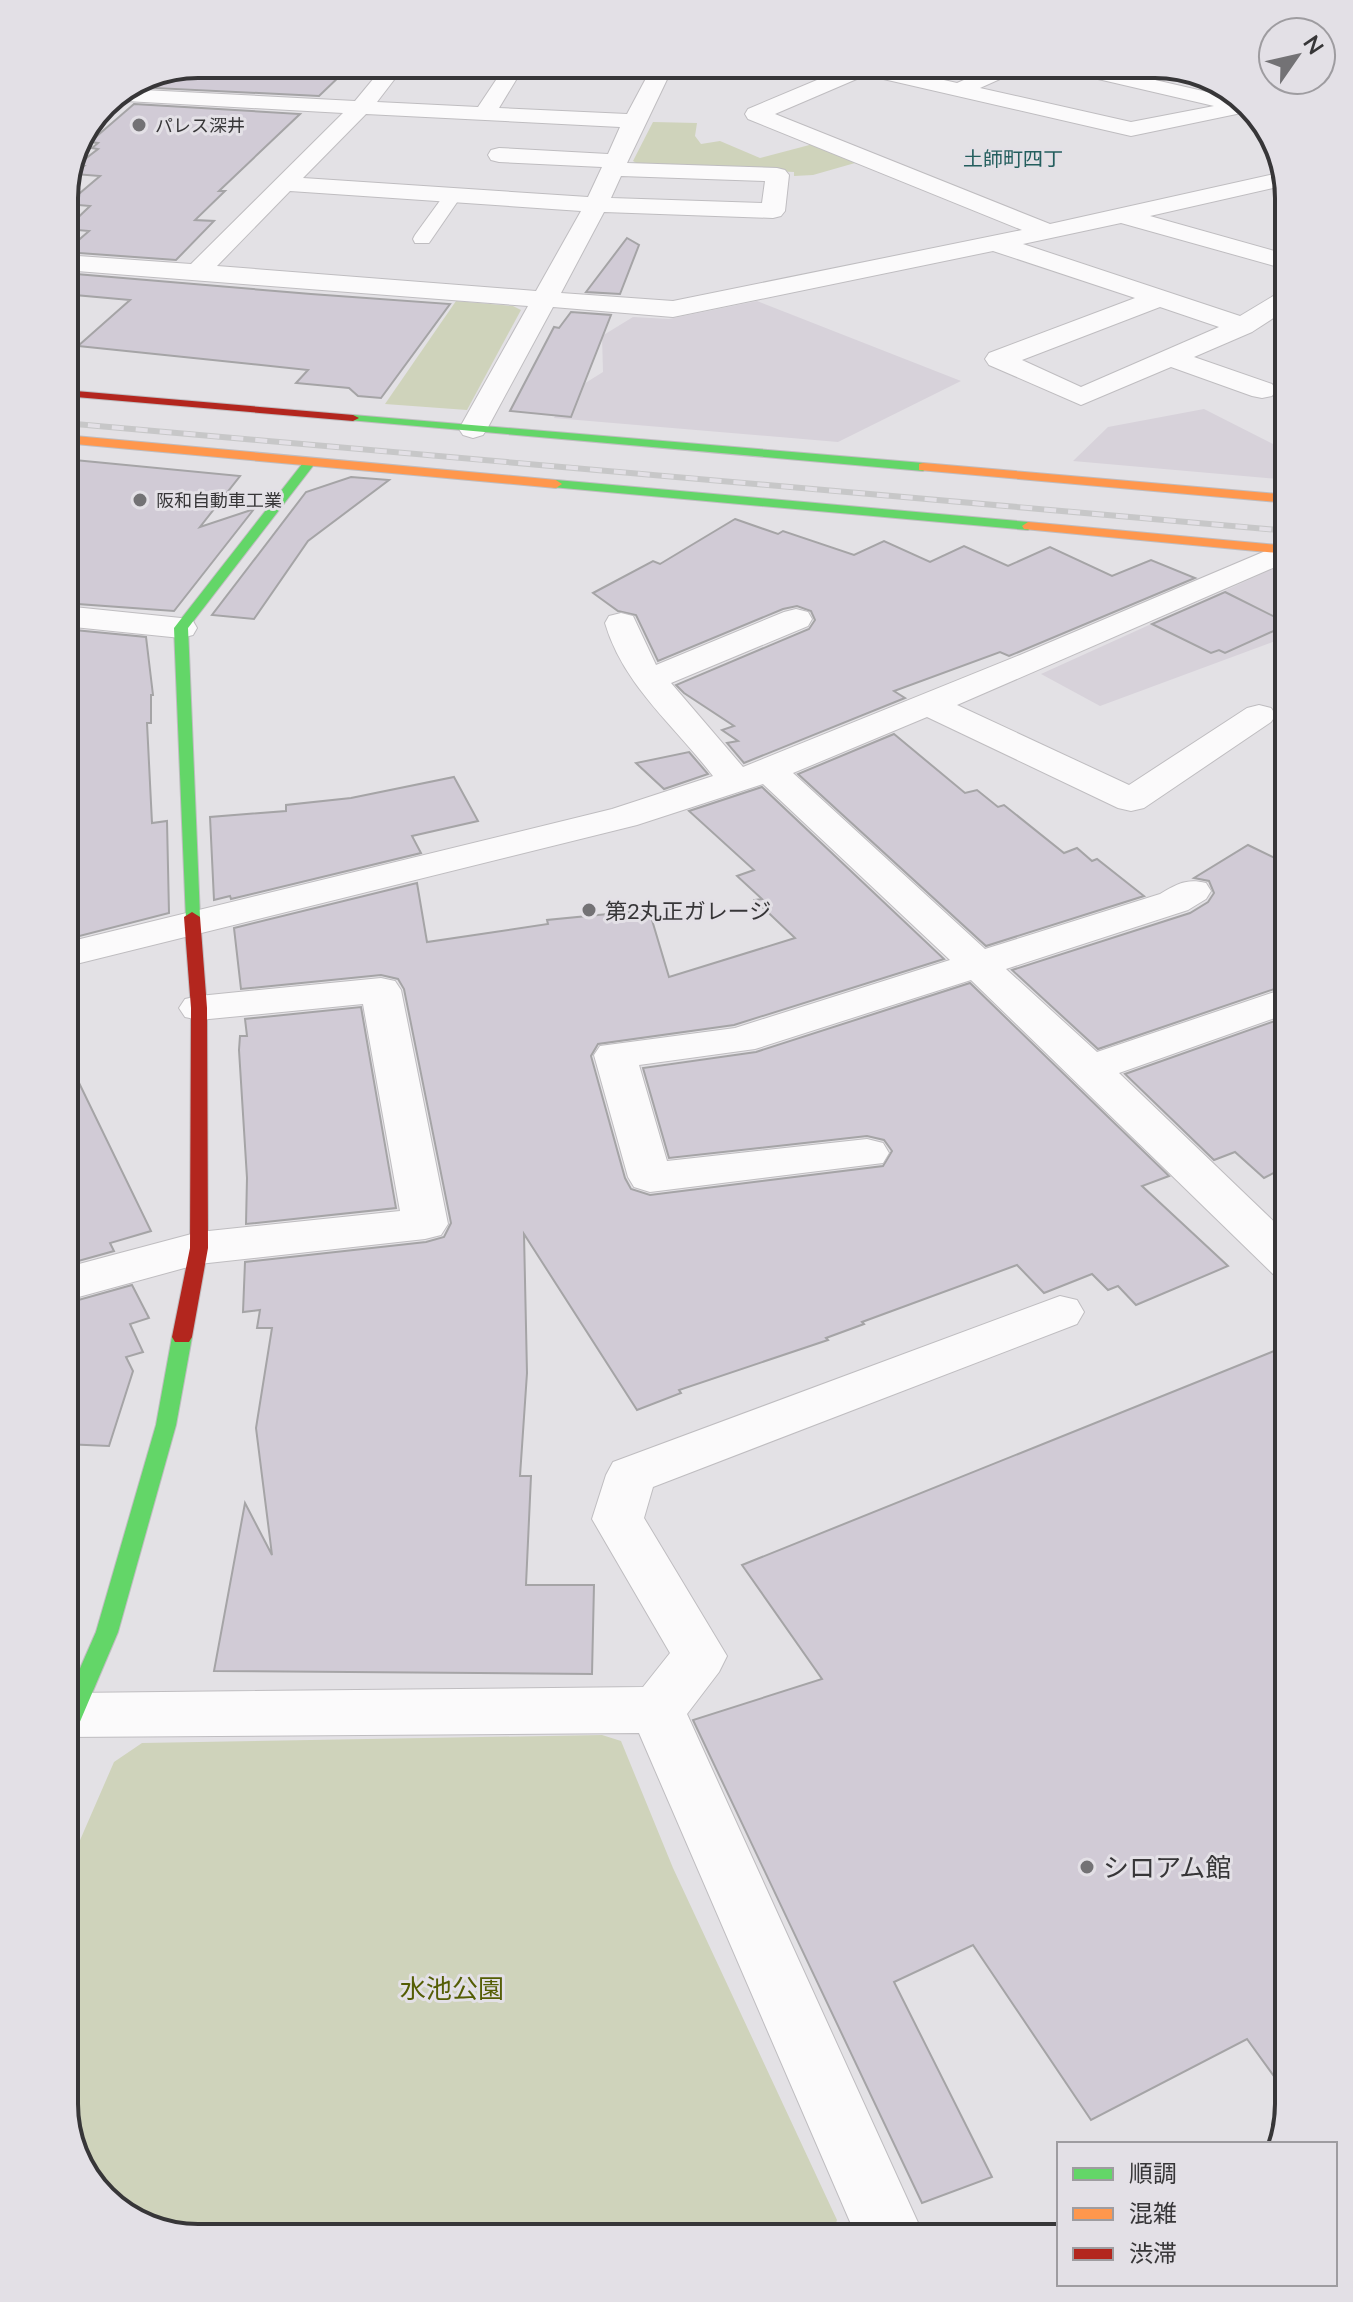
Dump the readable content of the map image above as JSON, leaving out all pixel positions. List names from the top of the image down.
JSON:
{
  "districts": ["土師町四丁"],
  "parks": ["水池公園"],
  "places": [
    "パレス深井",
    "阪和自動車工業",
    "第2丸正ガレージ",
    "シロアム館"
  ],
  "legend": ["順調", "混雑", "渋滞"],
  "north": "top right"
}
